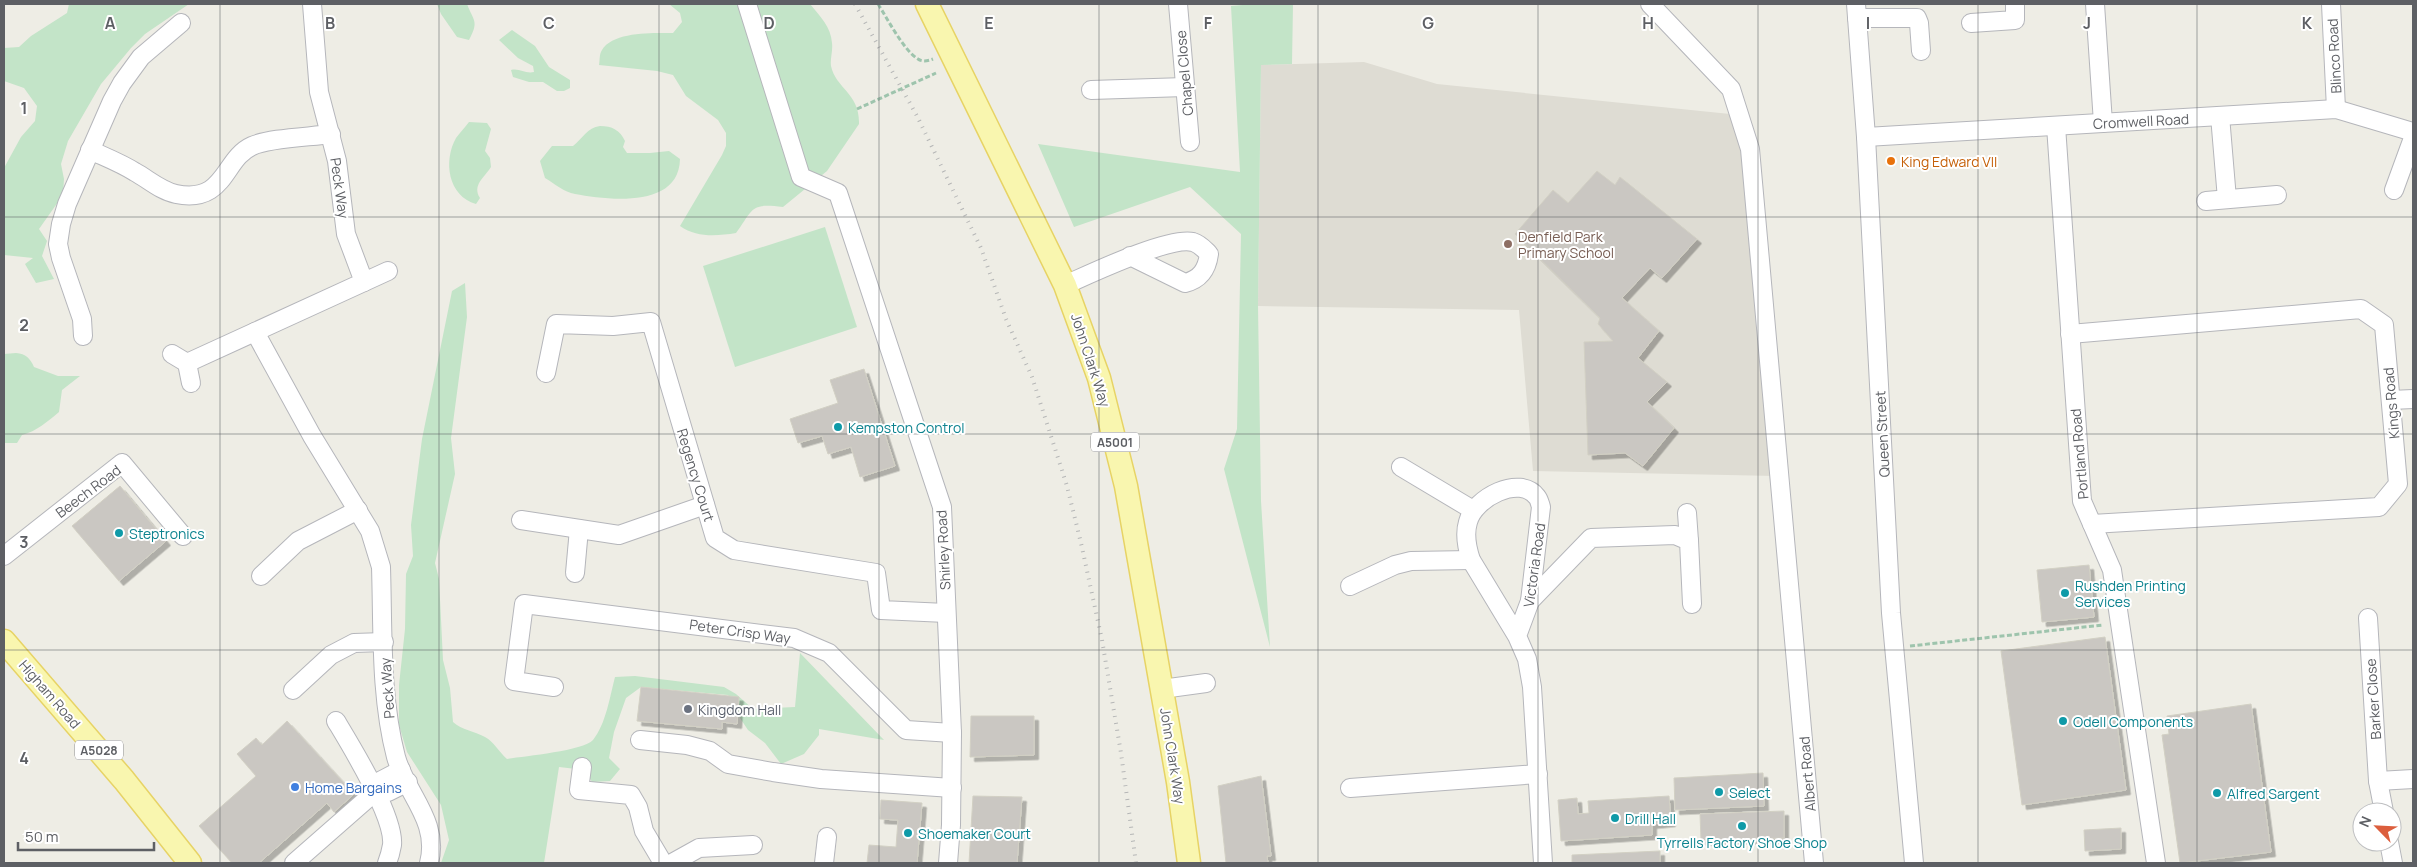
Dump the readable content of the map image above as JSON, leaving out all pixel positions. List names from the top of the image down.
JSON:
{
  "streets": {
    "main road": [
      "John Clark Way",
      "A5001",
      "Higham Road",
      "A5028"
    ],
    "street": [
      "Blinco Road",
      "Chapel Close",
      "Cromwell Road",
      "Peck Way",
      "Kings Road",
      "Queen Street",
      "Portland Road",
      "Regency Court",
      "Beech Road",
      "Shirley Road",
      "Victoria Road",
      "Peter Crisp Way",
      "Barker Close",
      "Albert Road"
    ]
  },
  "crossings": [
    ["Blinco Road", "Cromwell Road"],
    ["Cromwell Road", "Queen Street"],
    ["Cromwell Road", "Portland Road"],
    ["Kings Road", "Portland Road"],
    ["Regency Court", "Shirley Road"],
    ["Shirley Road", "Peter Crisp Way"]
  ],
  "places": [
    "King Edward VII",
    "Denfield Park Primary School",
    "Kempston Control",
    "Steptronics",
    "Rushden Printing Services",
    "Kingdom Hall",
    "Odell Components",
    "Home Bargains",
    "Select",
    "Alfred Sargent",
    "Drill Hall",
    "Tyrrells Factory Shoe Shop",
    "Shoemaker Court"
  ],
  "scale_bar": "50 m",
  "north": "top left",
  "grid": {
    "columns": [
      "A",
      "B",
      "C",
      "D",
      "E",
      "F",
      "G",
      "H",
      "I",
      "J",
      "K"
    ],
    "rows": [
      "1",
      "2",
      "3",
      "4"
    ]
  }
}
